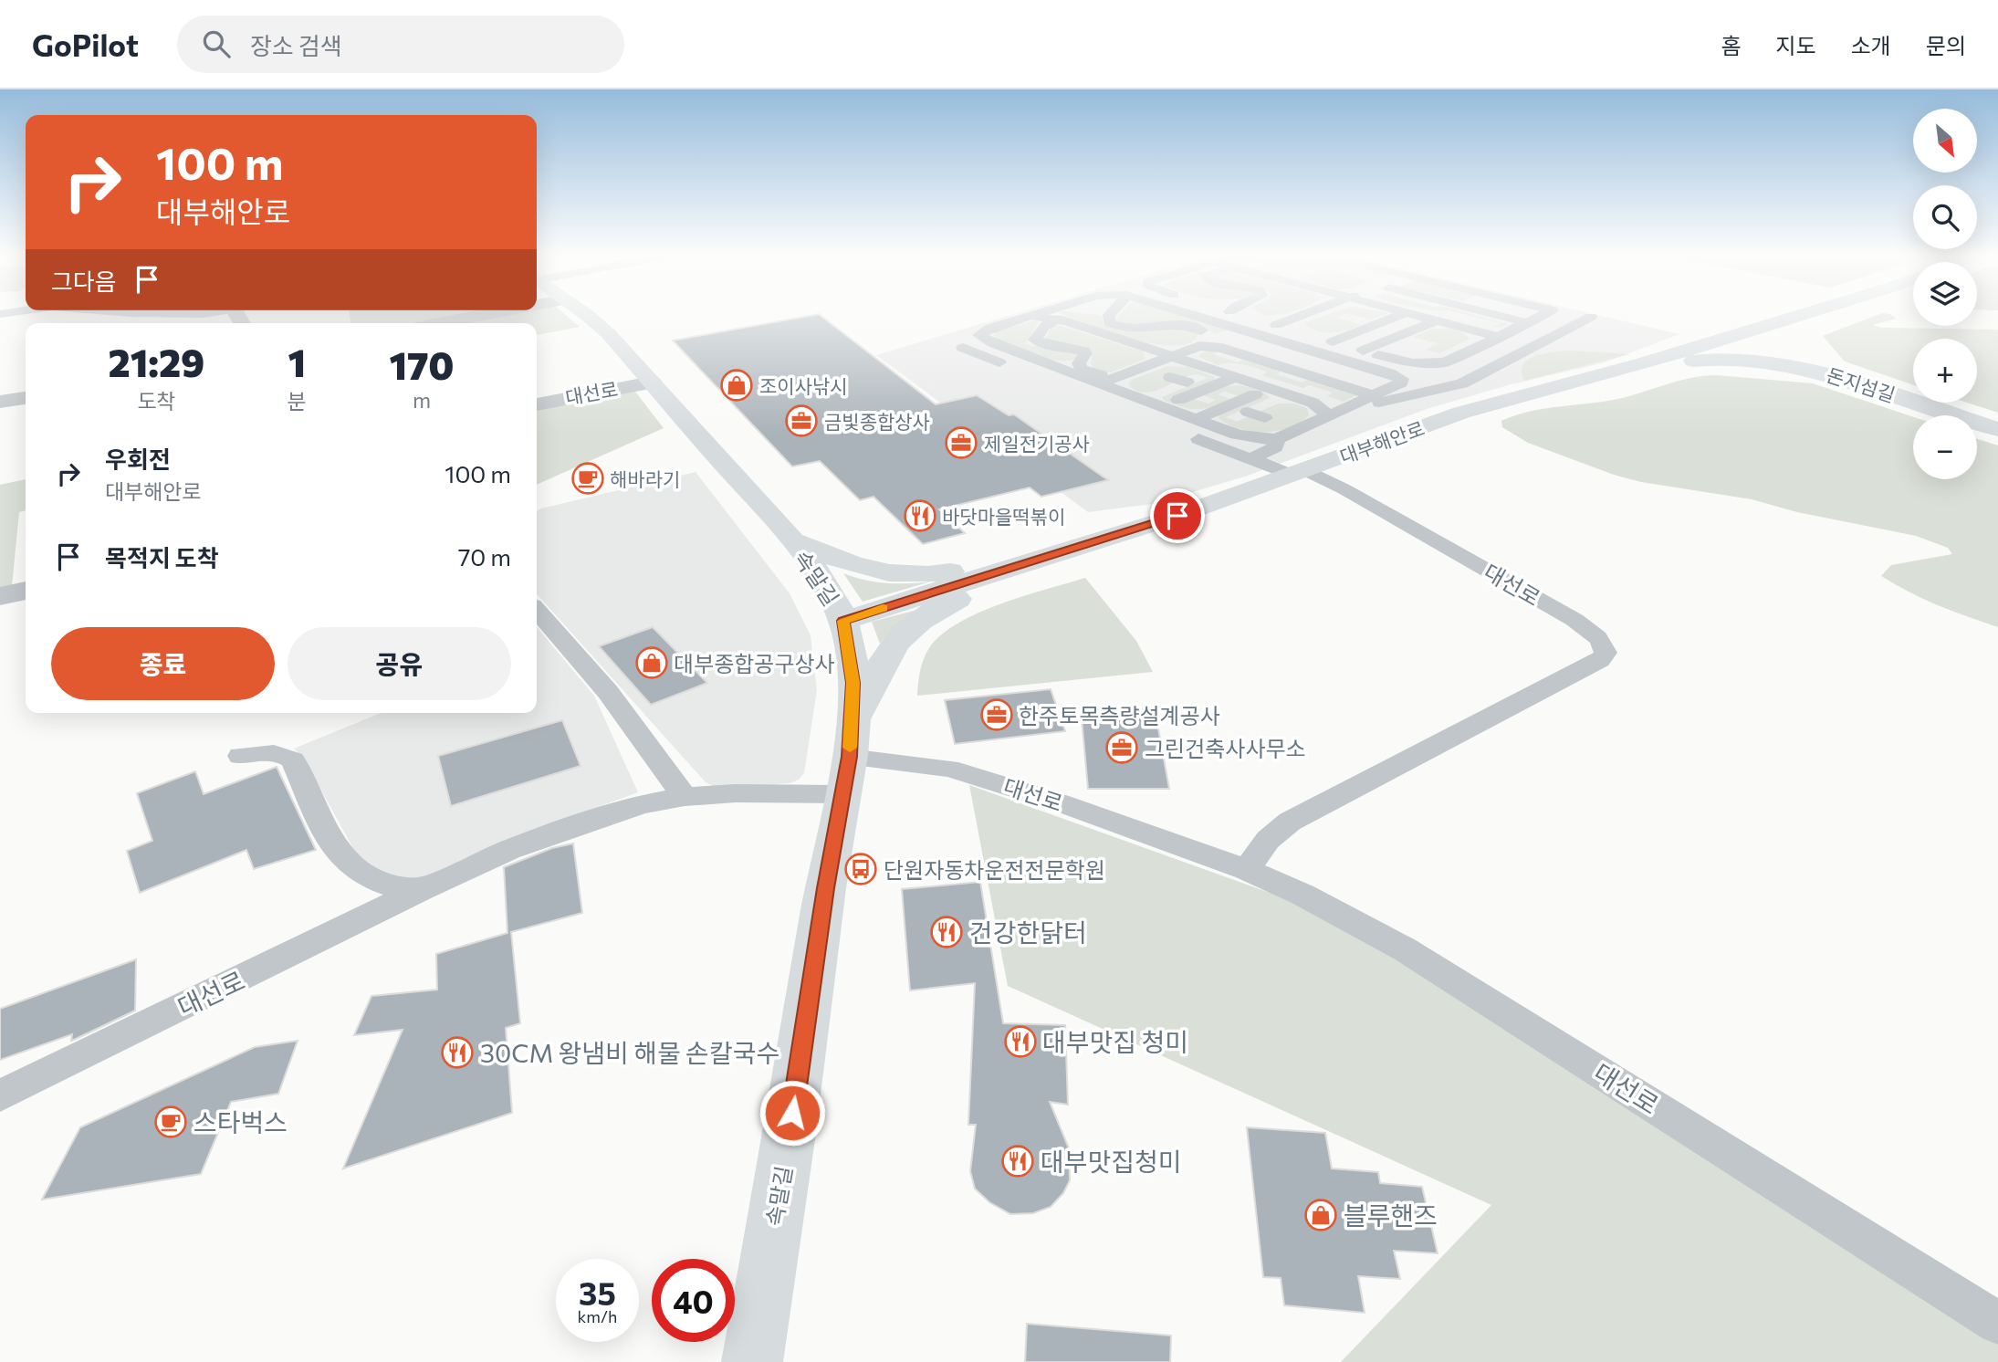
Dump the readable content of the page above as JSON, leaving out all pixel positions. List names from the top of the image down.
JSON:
{
  "streets": {
    "street": [
      "돈지섬길",
      "대선로",
      "대부해안로",
      "속말길"
    ]
  },
  "crossings": [
    ["돈지섬길", "대부해안로"],
    ["대선로", "대부해안로"],
    ["대선로", "속말길"],
    ["대부해안로", "속말길"]
  ],
  "places": {
    "shop": ["조이사낚시", "대부종합공구상사", "블루핸즈"],
    "office": [
      "금빛종합상사",
      "제일전기공사",
      "한주토목측량설계공사",
      "그린건축사사무소"
    ],
    "cafe": ["해바라기", "스타벅스"],
    "restaurant": [
      "바닷마을떡볶이",
      "건강한닭터",
      "대부맛집 청미",
      "30CM 왕냄비 해물 손칼국수",
      "대부맛집청미"
    ],
    "bus stop": ["단원자동차운전전문학원"]
  },
  "north": "bottom right",
  "page": {
    "header": "GoPilot",
    "search": "장소 검색",
    "nav": [
      "홈",
      "지도",
      "소개",
      "문의"
    ],
    "map_buttons": ["+", "−"],
    "turn": ["100 m", "대부해안로"],
    "then": "그다음",
    "eta": [
      "21:29",
      "도착",
      "1",
      "분",
      "170",
      "m"
    ],
    "list": [
      {
        "name": "우회전",
        "note": "대부해안로",
        "value": "100 m"
      },
      {
        "name": "목적지 도착",
        "value": "70 m"
      }
    ],
    "buttons": ["종료", "공유"],
    "speed": "35 km/h",
    "limit": "40"
  }
}
